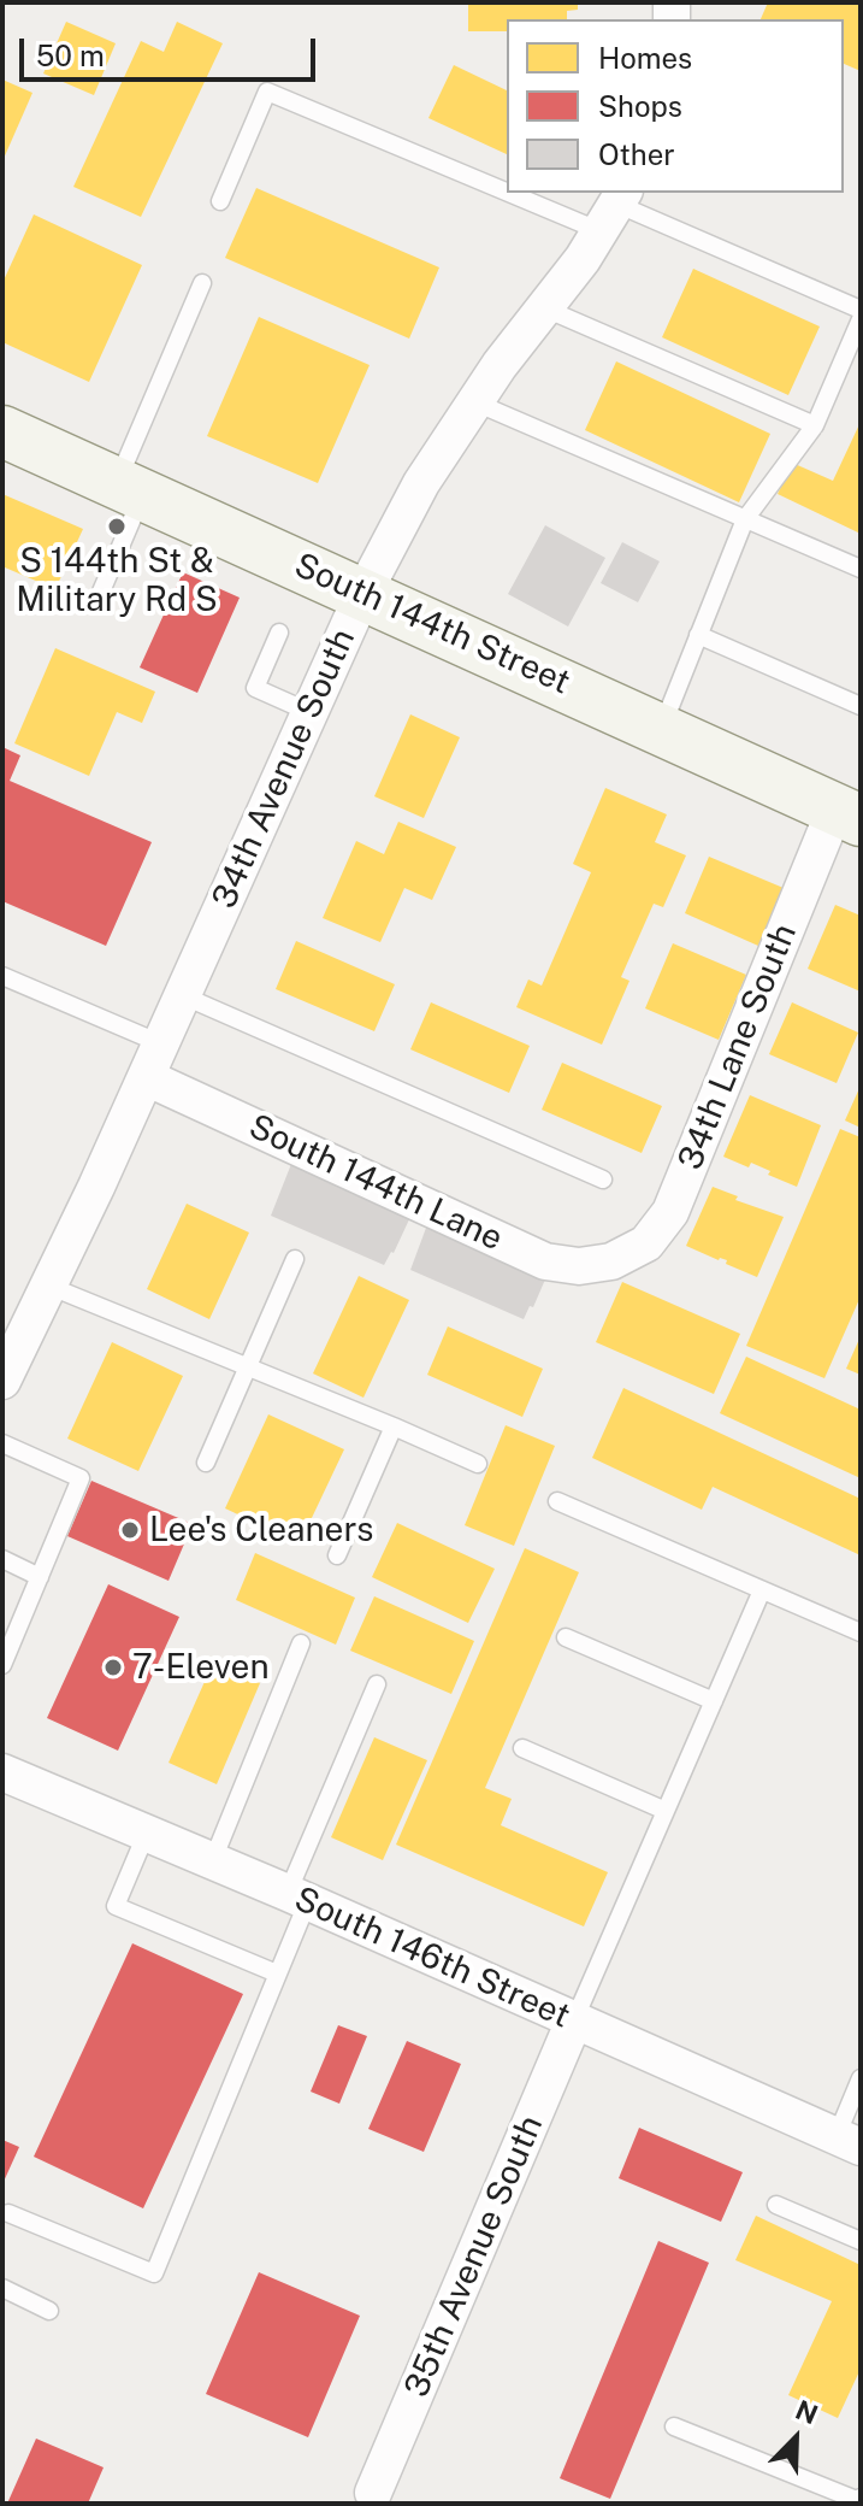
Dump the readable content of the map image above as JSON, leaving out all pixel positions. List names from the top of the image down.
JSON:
{
  "streets": {
    "street": [
      "South 144th Street",
      "34th Avenue South",
      "34th Lane South",
      "South 144th Lane",
      "South 146th Street",
      "35th Avenue South"
    ]
  },
  "crossings": [
    ["South 144th Street", "34th Avenue South"],
    ["South 144th Street", "34th Lane South"],
    ["34th Avenue South", "South 144th Lane"],
    ["34th Lane South", "South 144th Lane"],
    ["South 146th Street", "35th Avenue South"]
  ],
  "places": ["S 144th St & Military Rd S", "Lee's Cleaners", "7-Eleven"],
  "legend": ["Homes", "Shops", "Other"],
  "scale_bar": "50 m",
  "north": "top right"
}
